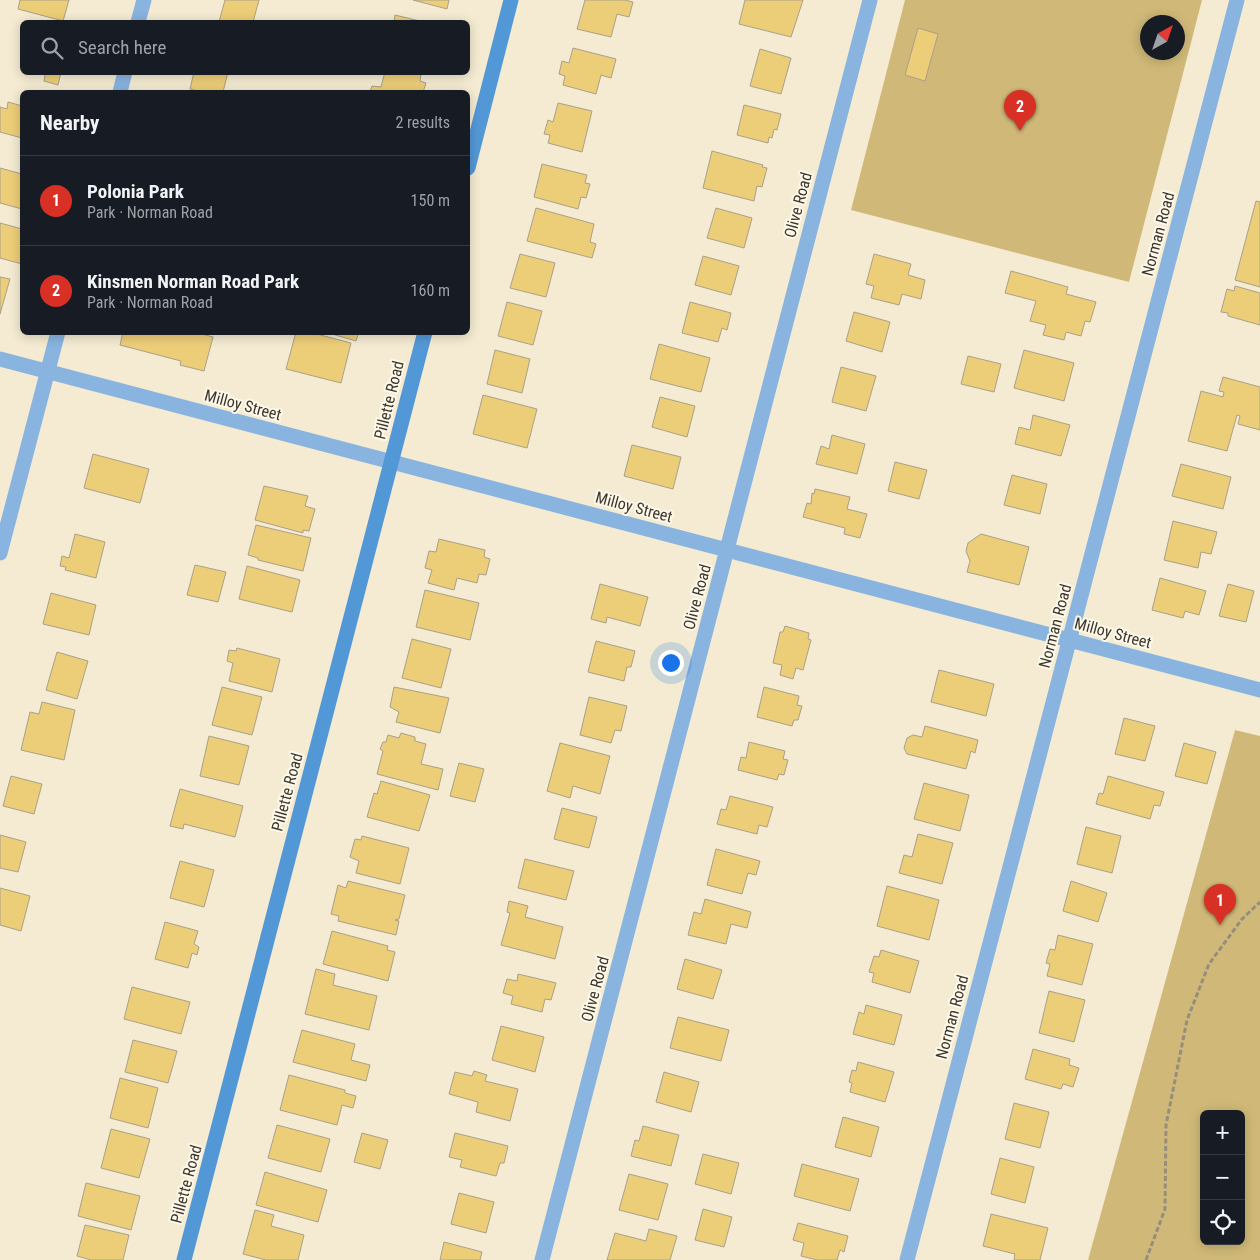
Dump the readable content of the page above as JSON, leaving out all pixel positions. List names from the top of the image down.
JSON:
{
  "streets": {
    "street": [
      "Olive Road",
      "Norman Road",
      "Pillette Road",
      "Milloy Street"
    ]
  },
  "crossings": [
    ["Olive Road", "Milloy Street"],
    ["Norman Road", "Milloy Street"],
    ["Pillette Road", "Milloy Street"]
  ],
  "north": "top right",
  "page": {
    "search": "Search here",
    "pins": ["2", "1"],
    "heading": ["Nearby", "2 results"],
    "list": [
      {
        "mark": "1",
        "name": "Polonia Park",
        "note": "Park · Norman Road",
        "value": "150 m"
      },
      {
        "mark": "2",
        "name": "Kinsmen Norman Road Park",
        "note": "Park · Norman Road",
        "value": "160 m"
      }
    ],
    "map_buttons": ["+", "−"]
  }
}
